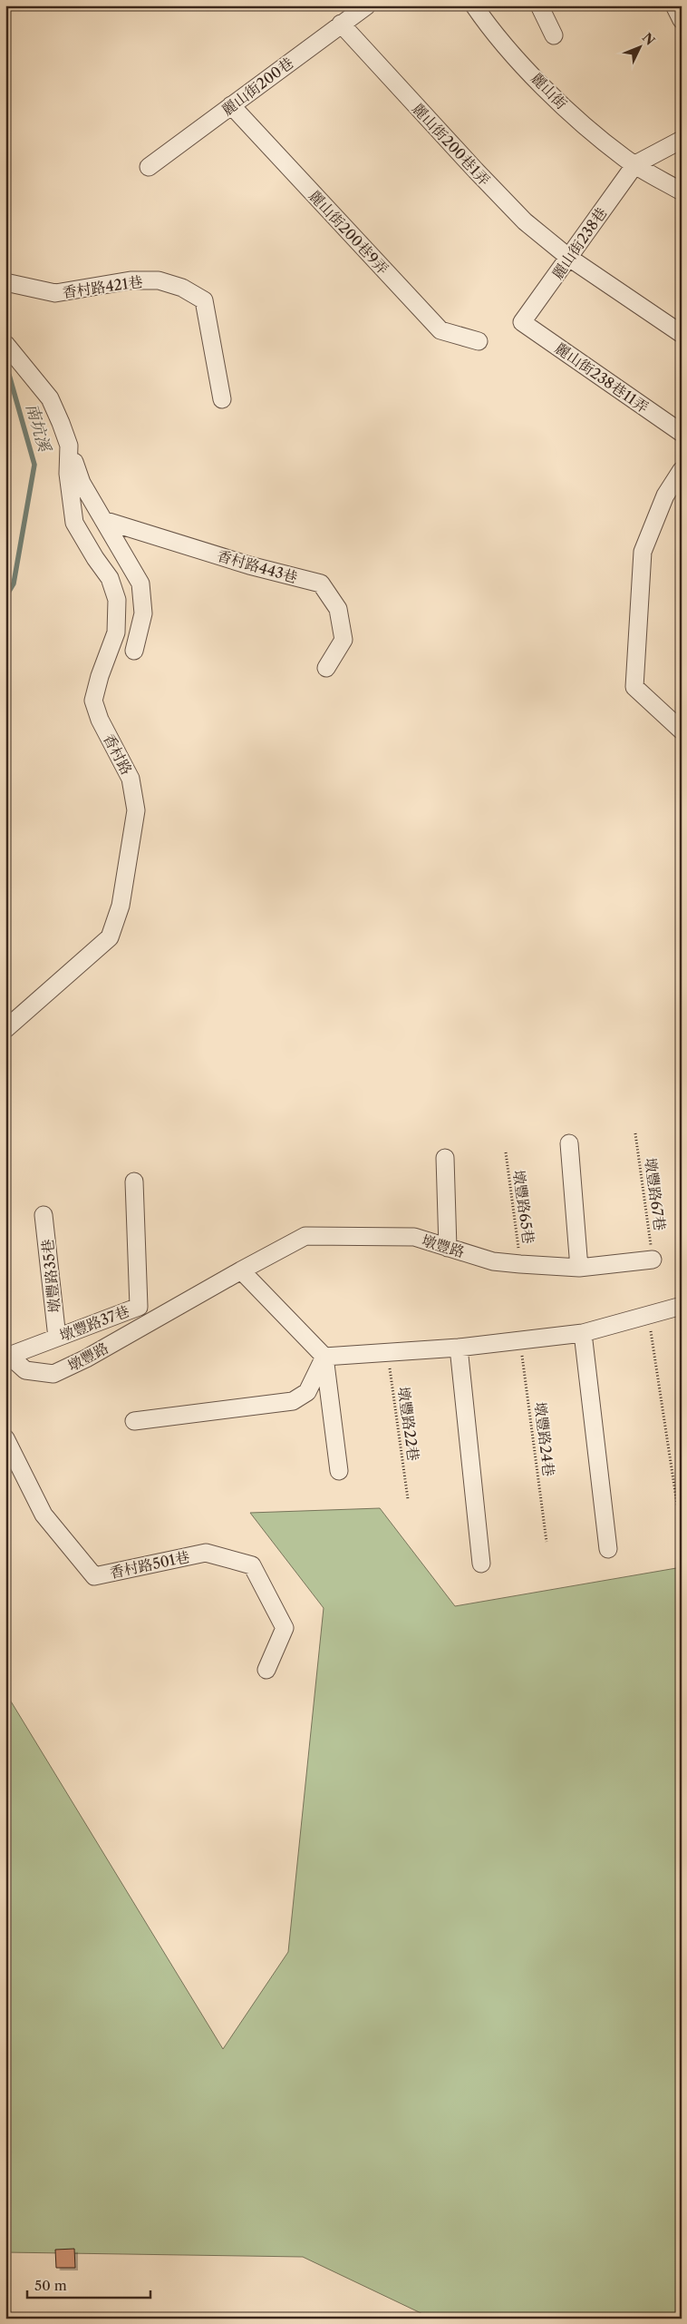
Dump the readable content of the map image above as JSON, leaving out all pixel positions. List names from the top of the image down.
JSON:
{
  "streets": {
    "street": [
      "麗山街200巷",
      "麗山街",
      "麗山街200巷1弄",
      "麗山街200巷9弄",
      "麗山街238巷",
      "香村路421巷",
      "麗山街238巷11弄",
      "香村路443巷",
      "香村路",
      "墩豐路",
      "墩豐路35巷",
      "墩豐路37巷",
      "香村路501巷"
    ],
    "path": [
      "墩豐路67巷",
      "墩豐路65巷",
      "墩豐路22巷",
      "墩豐路24巷"
    ]
  },
  "crossings": [
    ["麗山街200巷", "麗山街200巷1弄"],
    ["麗山街200巷", "麗山街200巷9弄"],
    ["麗山街", "麗山街238巷"],
    ["麗山街200巷1弄", "麗山街238巷"],
    ["麗山街238巷", "麗山街238巷11弄"],
    ["香村路443巷", "香村路"],
    ["墩豐路67巷", "墩豐路"],
    ["墩豐路65巷", "墩豐路"],
    ["墩豐路", "墩豐路37巷"],
    ["墩豐路35巷", "墩豐路37巷"]
  ],
  "water": ["南坑溪"],
  "scale_bar": "50 m",
  "north": "top right"
}
